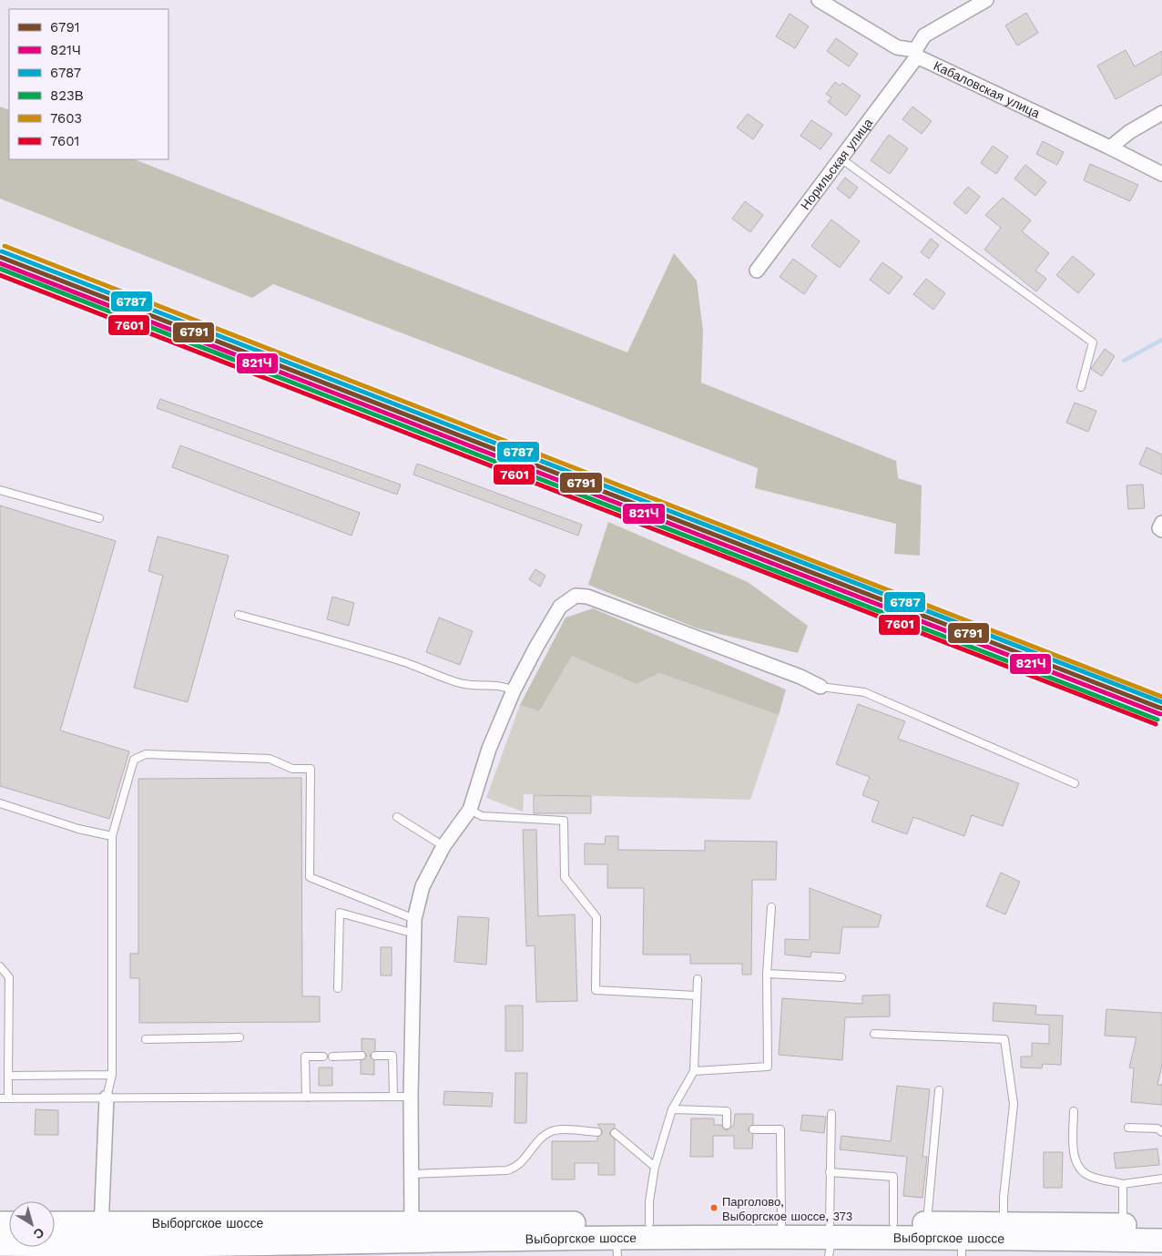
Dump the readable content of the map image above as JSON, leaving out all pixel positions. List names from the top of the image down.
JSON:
{
  "streets": {
    "main road": ["Выборгское шоссе"],
    "street": ["Кабаловская улица", "Норильская улица"]
  },
  "crossings": [
    ["Кабаловская улица", "Норильская улица"]
  ],
  "places": ["Парголово, Выборгское шоссе, 373"],
  "lines": [
    "transit line 7603",
    "transit line 6787",
    "transit line 6791",
    "transit line 821Ч",
    "transit line 823В",
    "transit line 7601"
  ],
  "legend": [
    "6791",
    "821Ч",
    "6787",
    "823В",
    "7603",
    "7601"
  ],
  "north": "bottom right"
}
